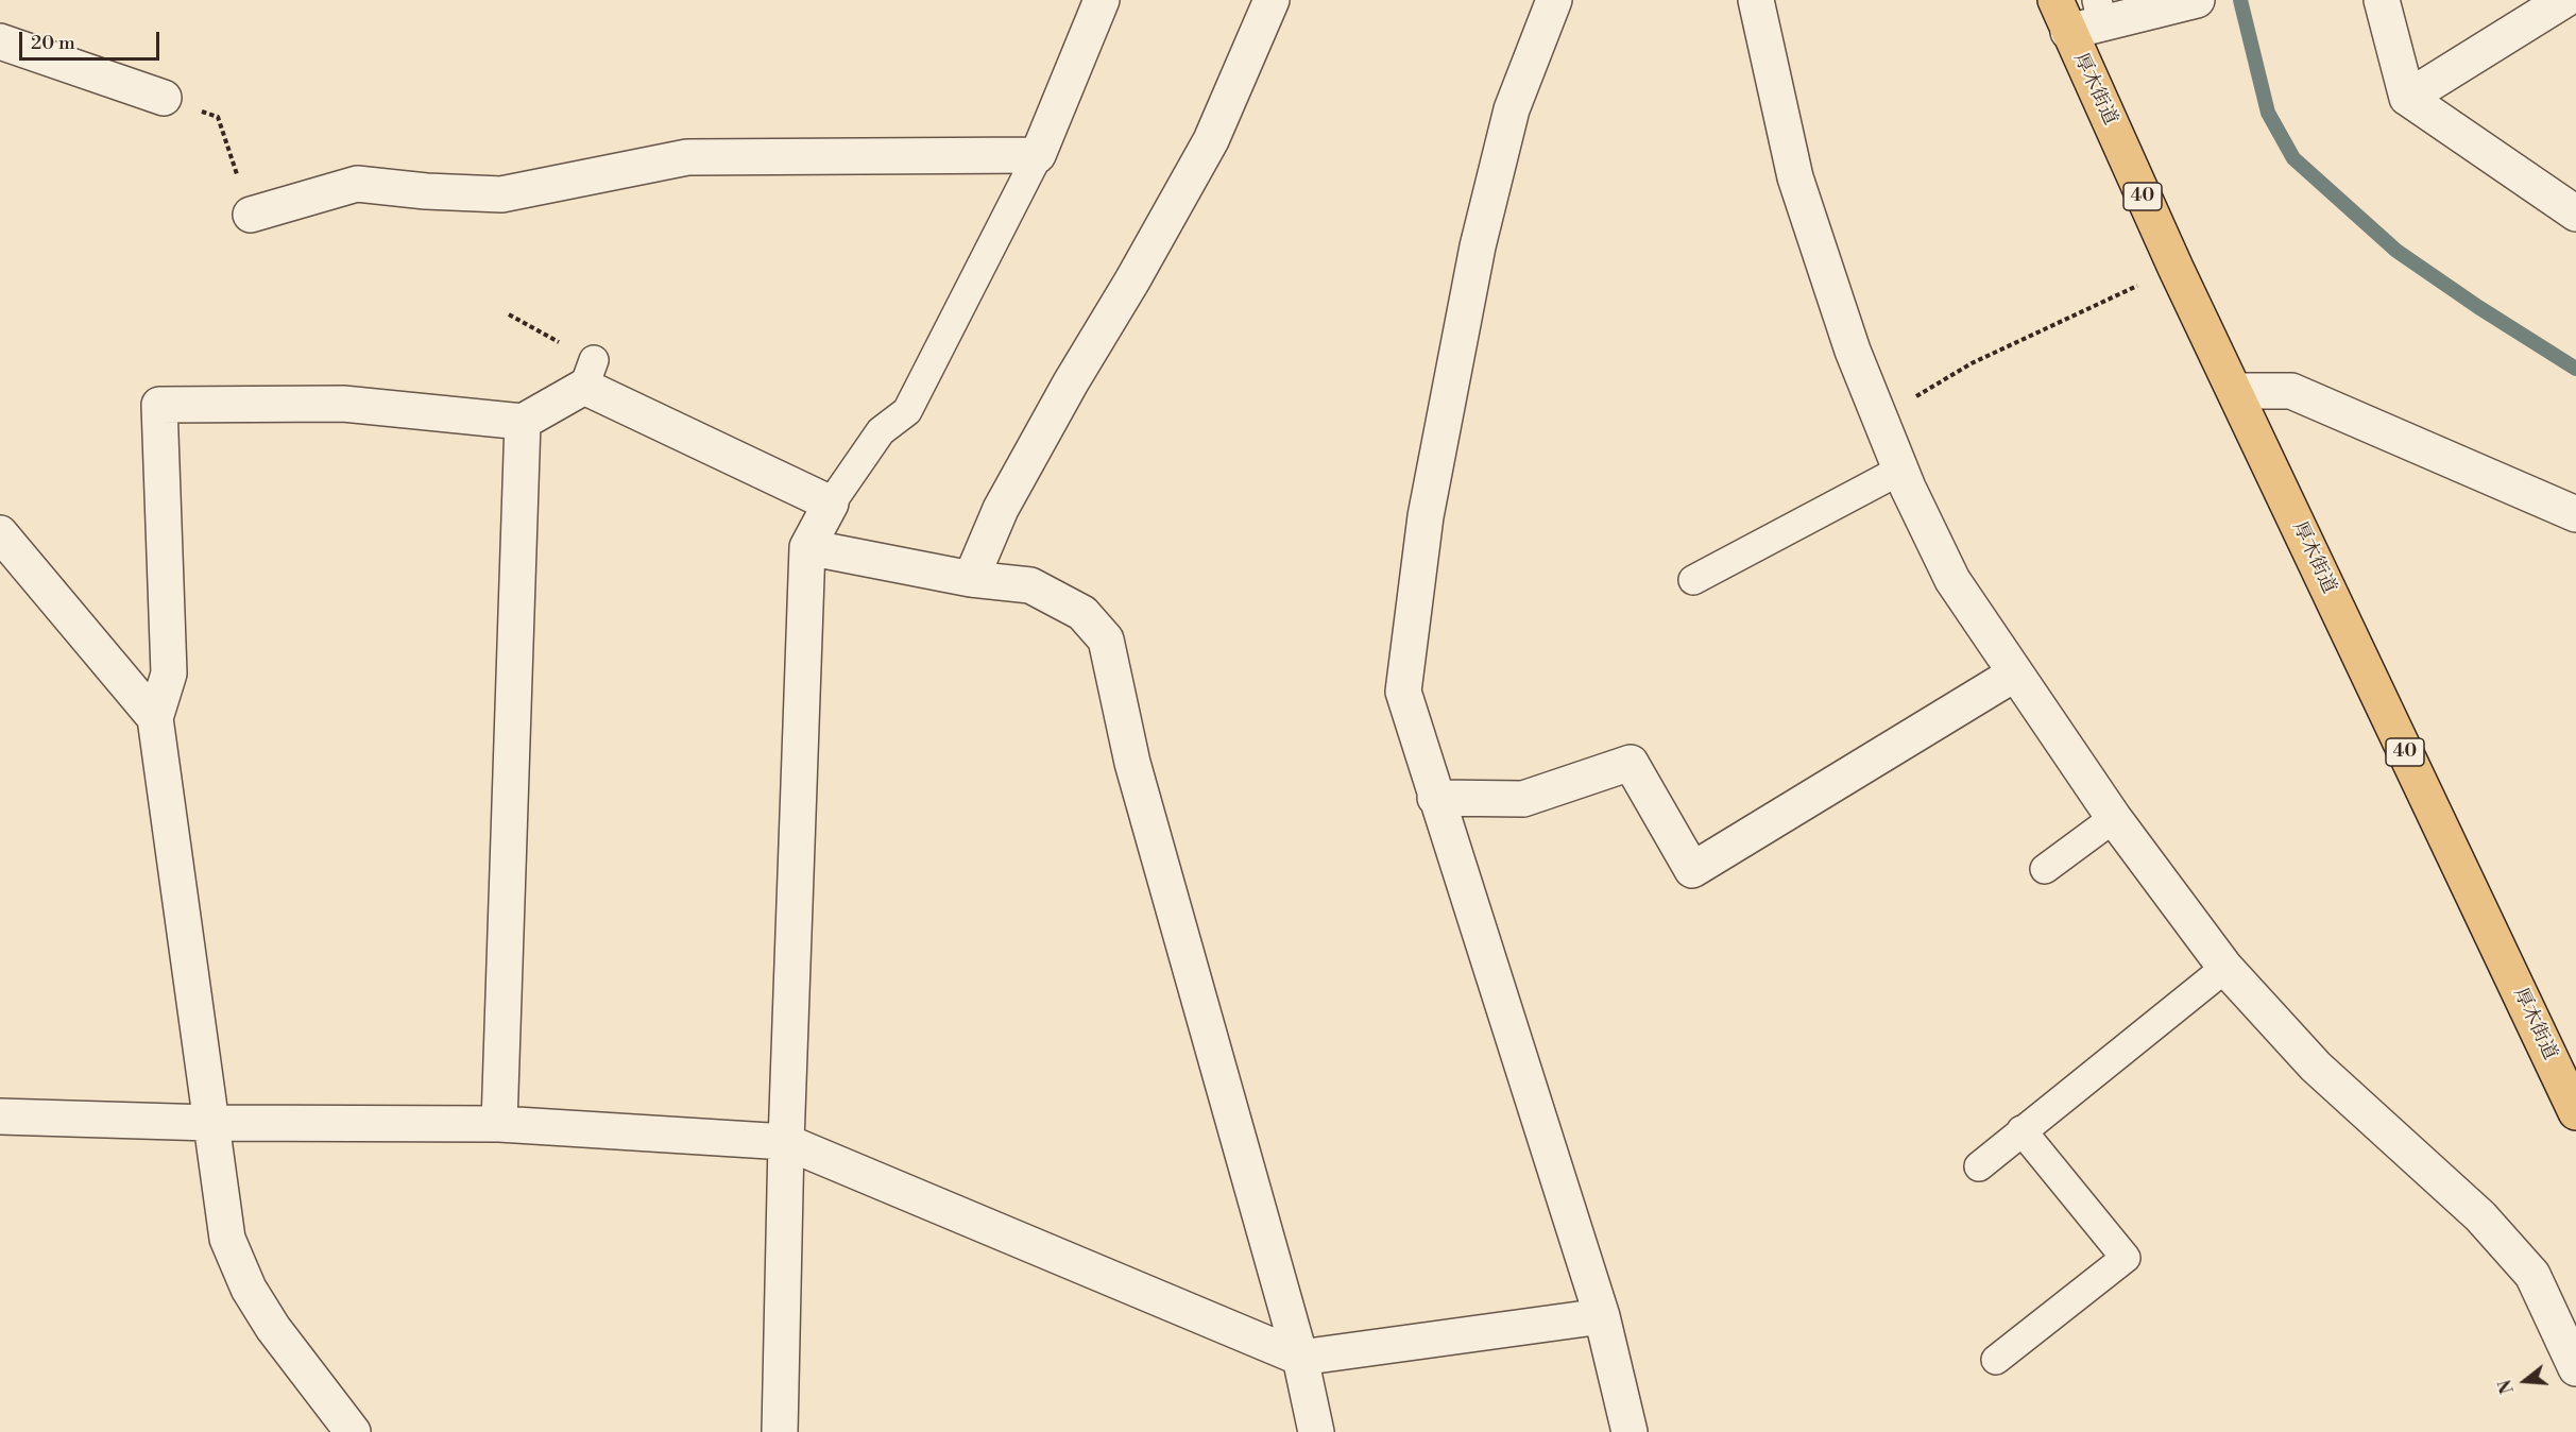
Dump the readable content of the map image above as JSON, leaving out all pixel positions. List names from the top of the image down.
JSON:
{
  "streets": {
    "main road": ["厚木街道", "40"]
  },
  "scale_bar": "20 m",
  "north": "left"
}
